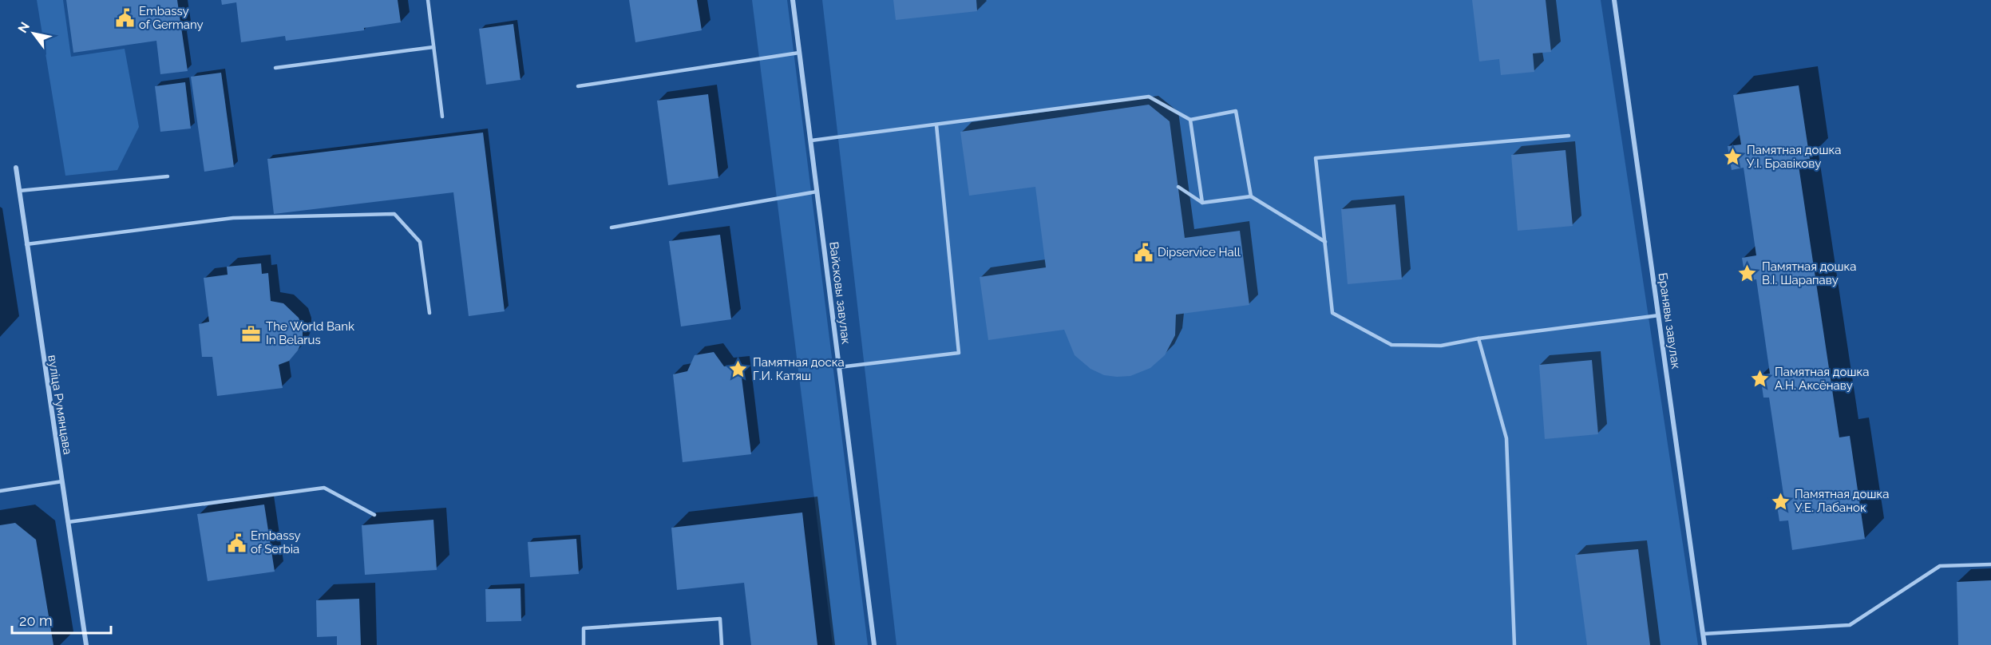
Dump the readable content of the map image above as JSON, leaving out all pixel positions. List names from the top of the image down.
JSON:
{
  "streets": {
    "street": ["Вайсковы завулак", "Бранявы завулак", "вуліца Румянцава"]
  },
  "places": {
    "public building": ["Embassy of Germany", "Dipservice Hall", "Embassy of Serbia"],
    "place": [
      "Памятная дошка У.І. Бравікову",
      "Памятная дошка В.І. Шарапаву",
      "Памятная доска Г.И. Катяш",
      "Памятная дошка А.Н. Аксёнаву",
      "Памятная дошка У.Е. Лабанок"
    ],
    "office": ["The World Bank In Belarus"]
  },
  "scale_bar": "20 m",
  "north": "top left"
}
